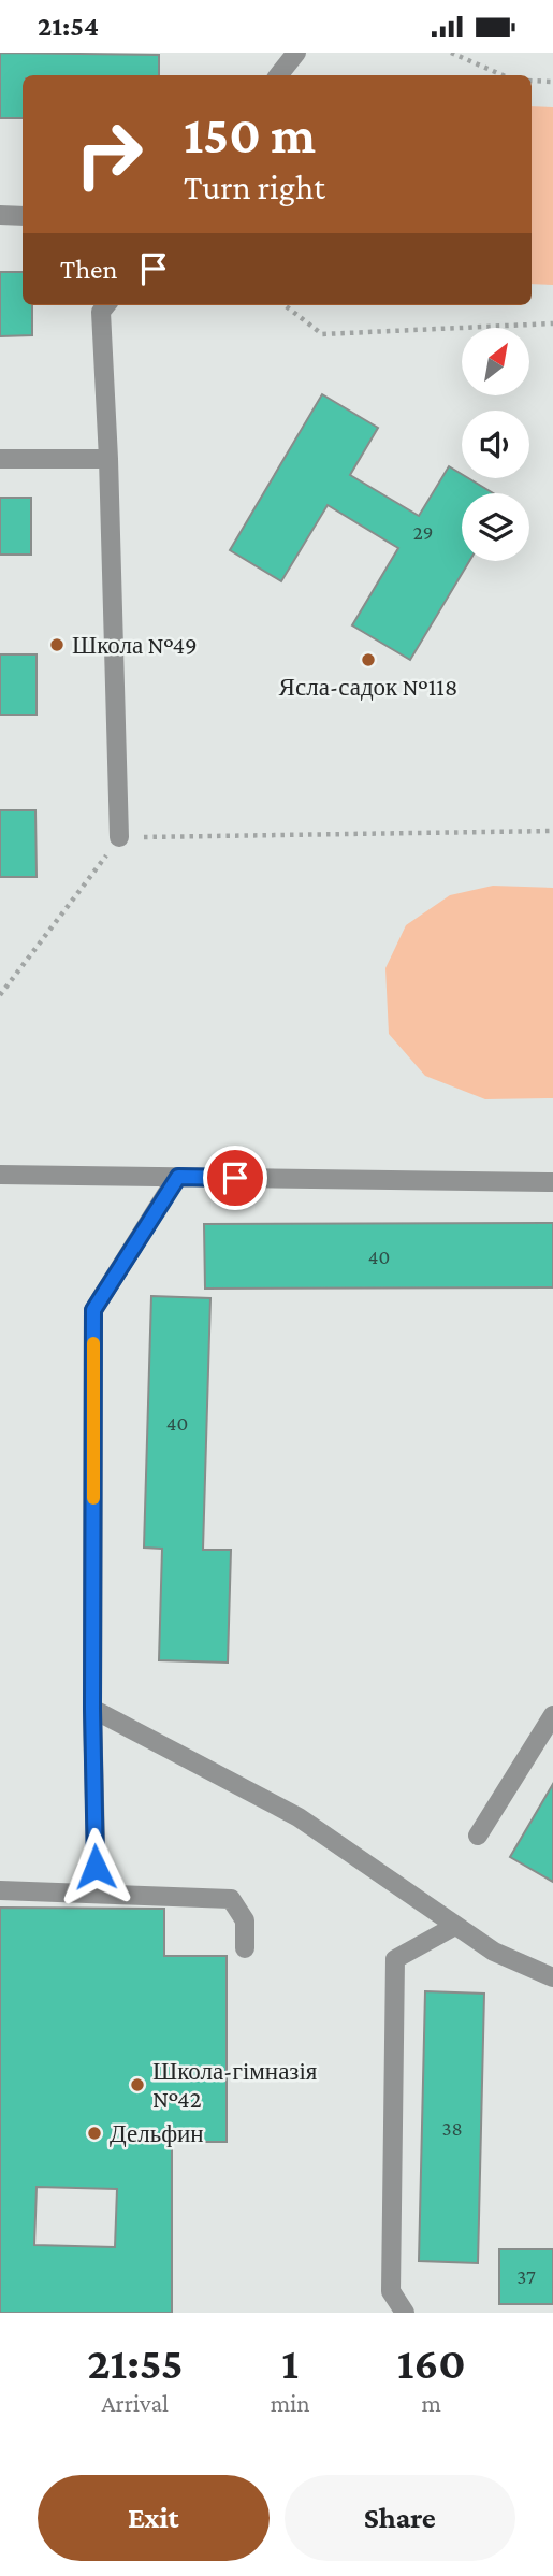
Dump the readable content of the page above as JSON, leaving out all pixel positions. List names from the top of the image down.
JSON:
{
  "places": [
    "Школа №49",
    "Ясла-садок №118",
    "Школа-гімназія №42",
    "Дельфин"
  ],
  "house_numbers": [
    "29",
    "40",
    "40",
    "38",
    "37"
  ],
  "north": "top right",
  "page": {
    "status": "21:54",
    "turn": ["150 m", "Turn right"],
    "then": "Then",
    "eta": [
      "21:55",
      "Arrival",
      "1",
      "min",
      "160",
      "m"
    ],
    "buttons": ["Exit", "Share"]
  }
}
